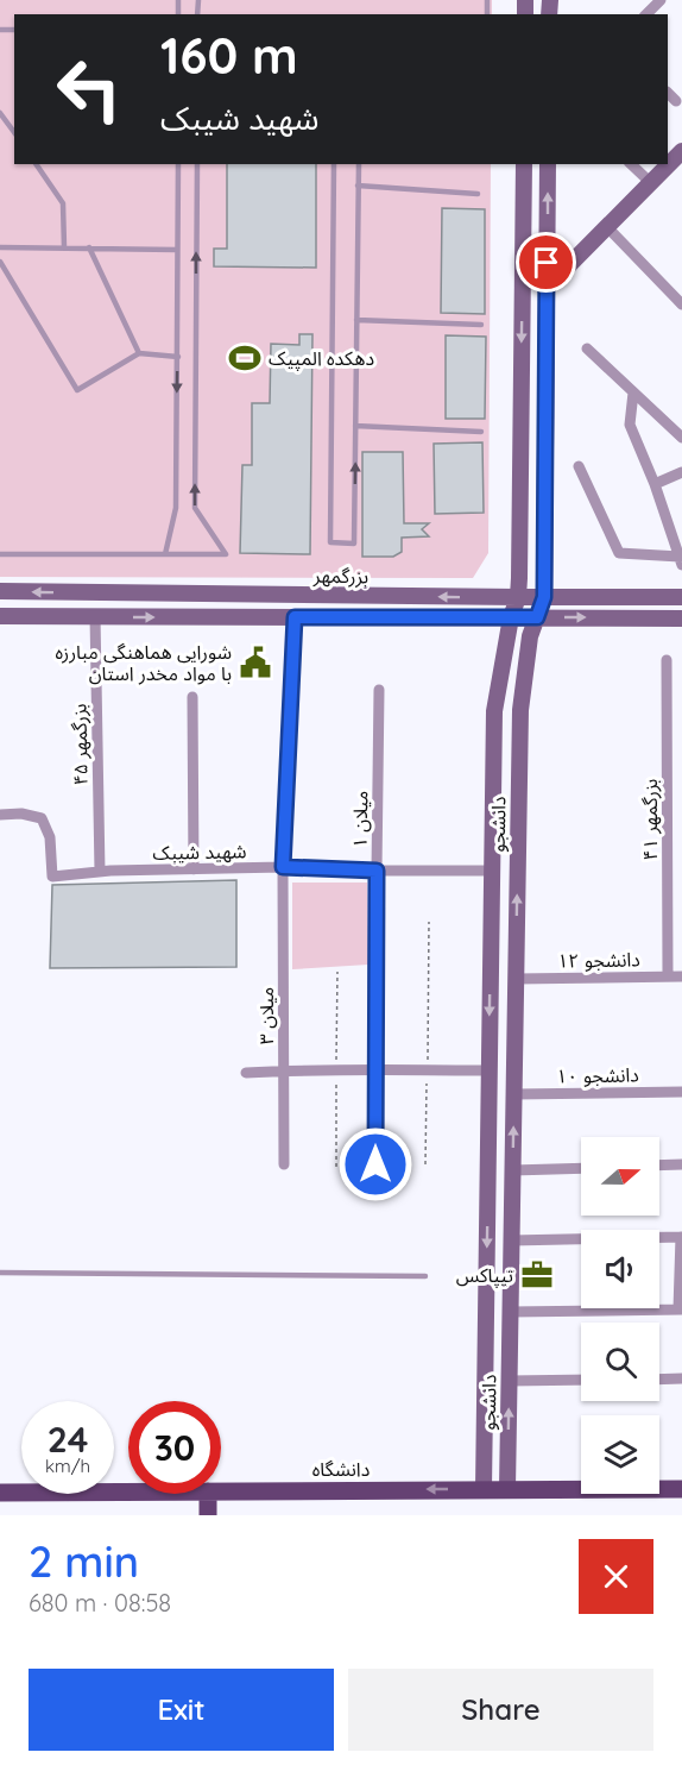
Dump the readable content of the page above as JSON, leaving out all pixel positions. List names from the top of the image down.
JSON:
{
  "streets": {
    "main road": ["بزرگمهر", "دانشجو", "دانشگاه"],
    "street": [
      "بزرگمهر ۴۵",
      "میلان ۱",
      "بزرگمهر ۴۱",
      "شهید شیبک",
      "دانشجو ۱۲",
      "میلان ۳",
      "دانشجو ۱۰"
    ]
  },
  "crossings": [
    ["بزرگمهر", "دانشجو"],
    ["بزرگمهر ۴۵", "شهید شیبک"],
    ["میلان ۱", "شهید شیبک"],
    ["بزرگمهر ۴۱", "دانشجو ۱۲"],
    ["دانشجو", "شهید شیبک"],
    ["دانشجو", "دانشجو ۱۲"],
    ["دانشجو", "دانشجو ۱۰"],
    ["دانشجو", "دانشگاه"],
    ["شهید شیبک", "میلان ۳"]
  ],
  "one_way": ["دانشگاه"],
  "places": {
    "sports": ["دهکده المپیک"],
    "public building": ["شورایی هماهنگی مبارزه با مواد مخدر استان"],
    "office": ["تیپاکس"]
  },
  "north": "right",
  "page": {
    "turn": ["160 m", "شهید شیبک"],
    "speed": "24 km/h",
    "limit": "30",
    "heading": ["2 min", "680 m · 08:58"],
    "buttons": ["Exit", "Share"]
  }
}
